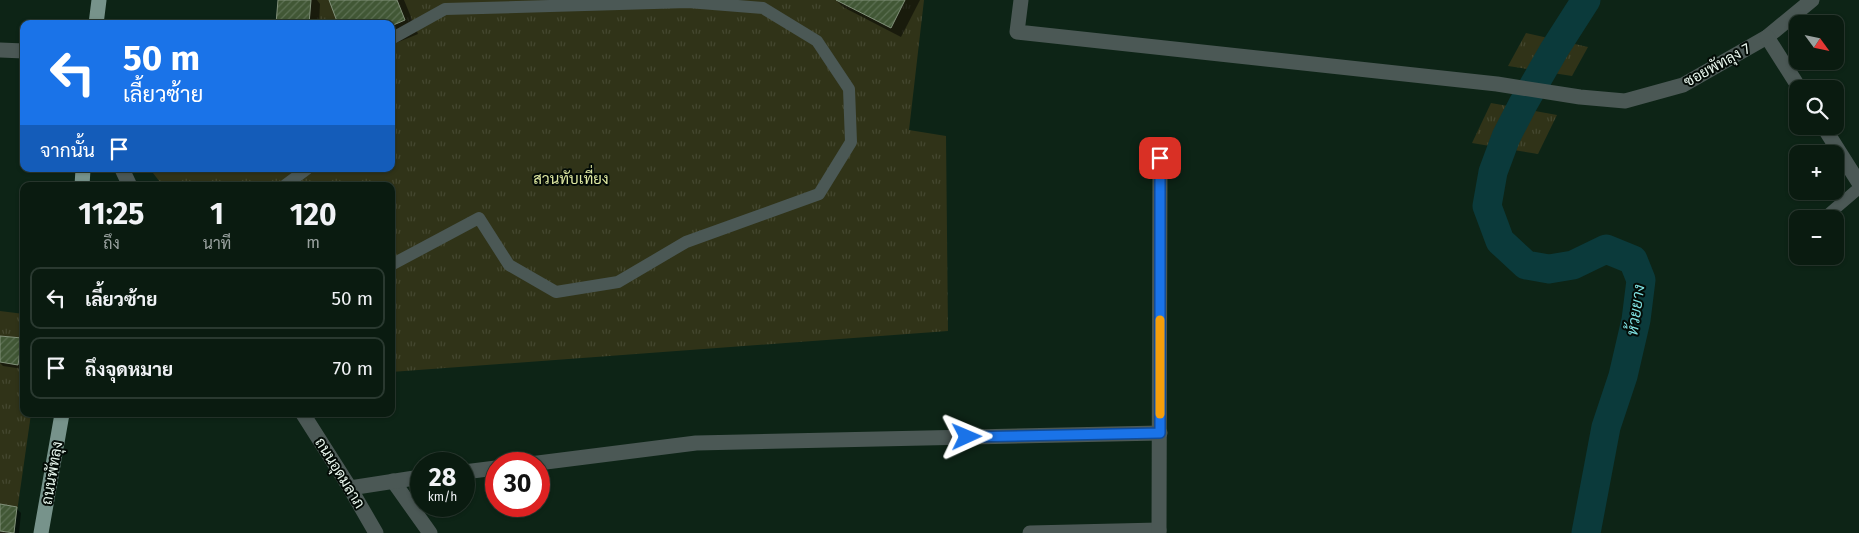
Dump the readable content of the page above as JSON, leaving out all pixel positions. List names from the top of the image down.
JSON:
{
  "streets": {
    "main road": ["ถนนพัทลุง"],
    "street": ["ซอยพัทลุง 7", "ถนนอุดมลาภ"]
  },
  "water": ["ห้วยยาง"],
  "parks": ["สวนทับเที่ยง"],
  "north": "bottom right",
  "page": {
    "map_buttons": ["+", "−"],
    "turn": ["50 m", "เลี้ยวซ้าย"],
    "then": "จากนั้น",
    "eta": [
      "11:25",
      "ถึง",
      "1",
      "นาที",
      "120",
      "m"
    ],
    "list": [
      {
        "name": "เลี้ยวซ้าย",
        "value": "50 m"
      },
      {
        "name": "ถึงจุดหมาย",
        "value": "70 m"
      }
    ],
    "speed": "28 km/h",
    "limit": "30"
  }
}
